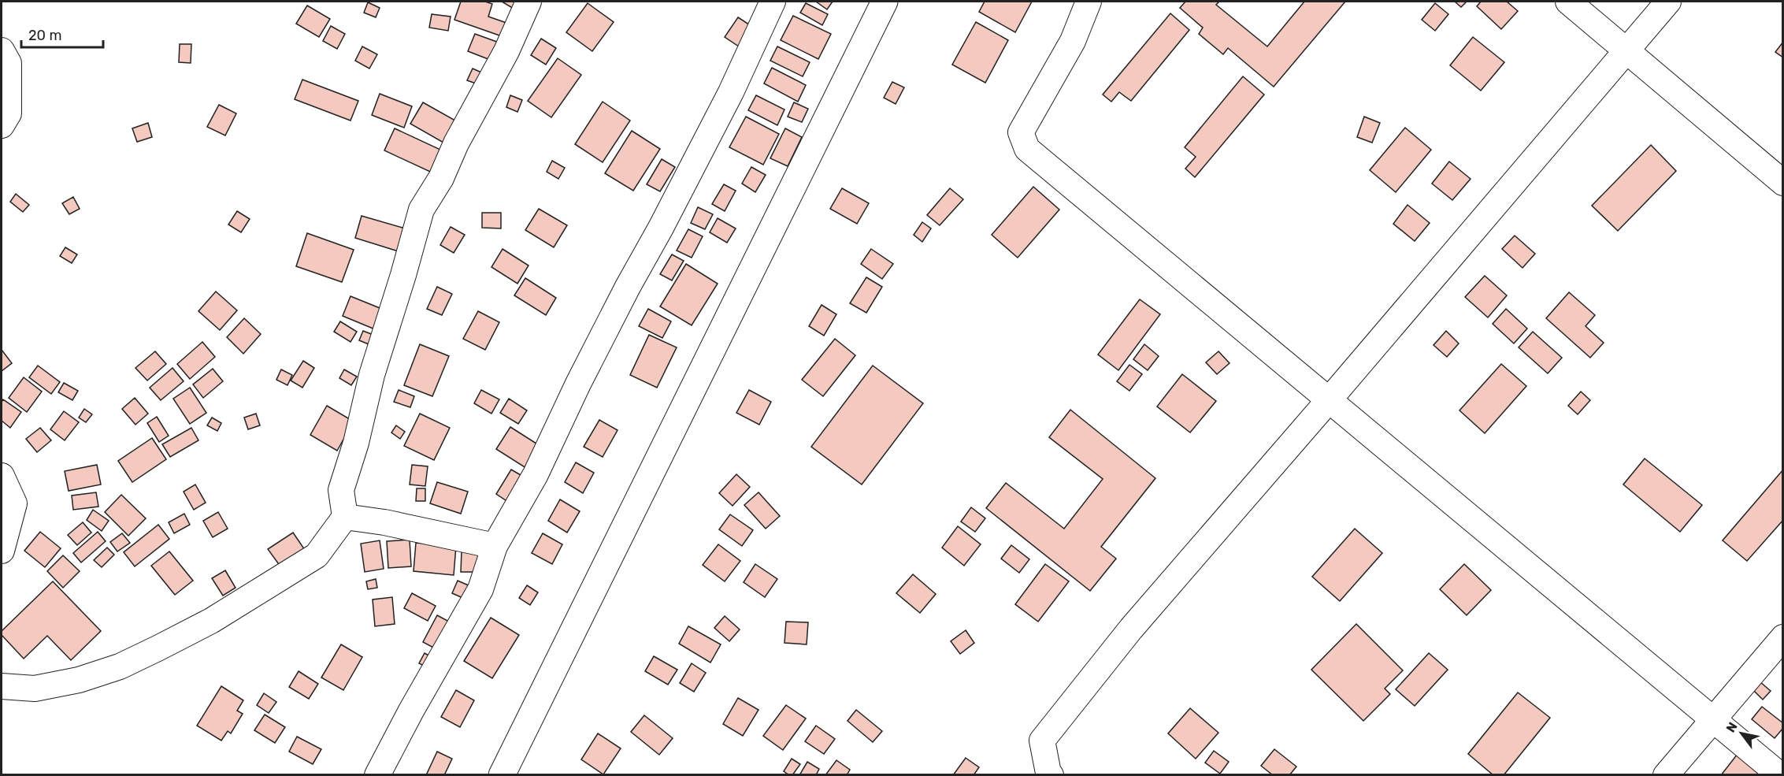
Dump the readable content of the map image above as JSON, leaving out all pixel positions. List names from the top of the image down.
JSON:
{
  "scale_bar": "20 m",
  "north": "top left"
}
